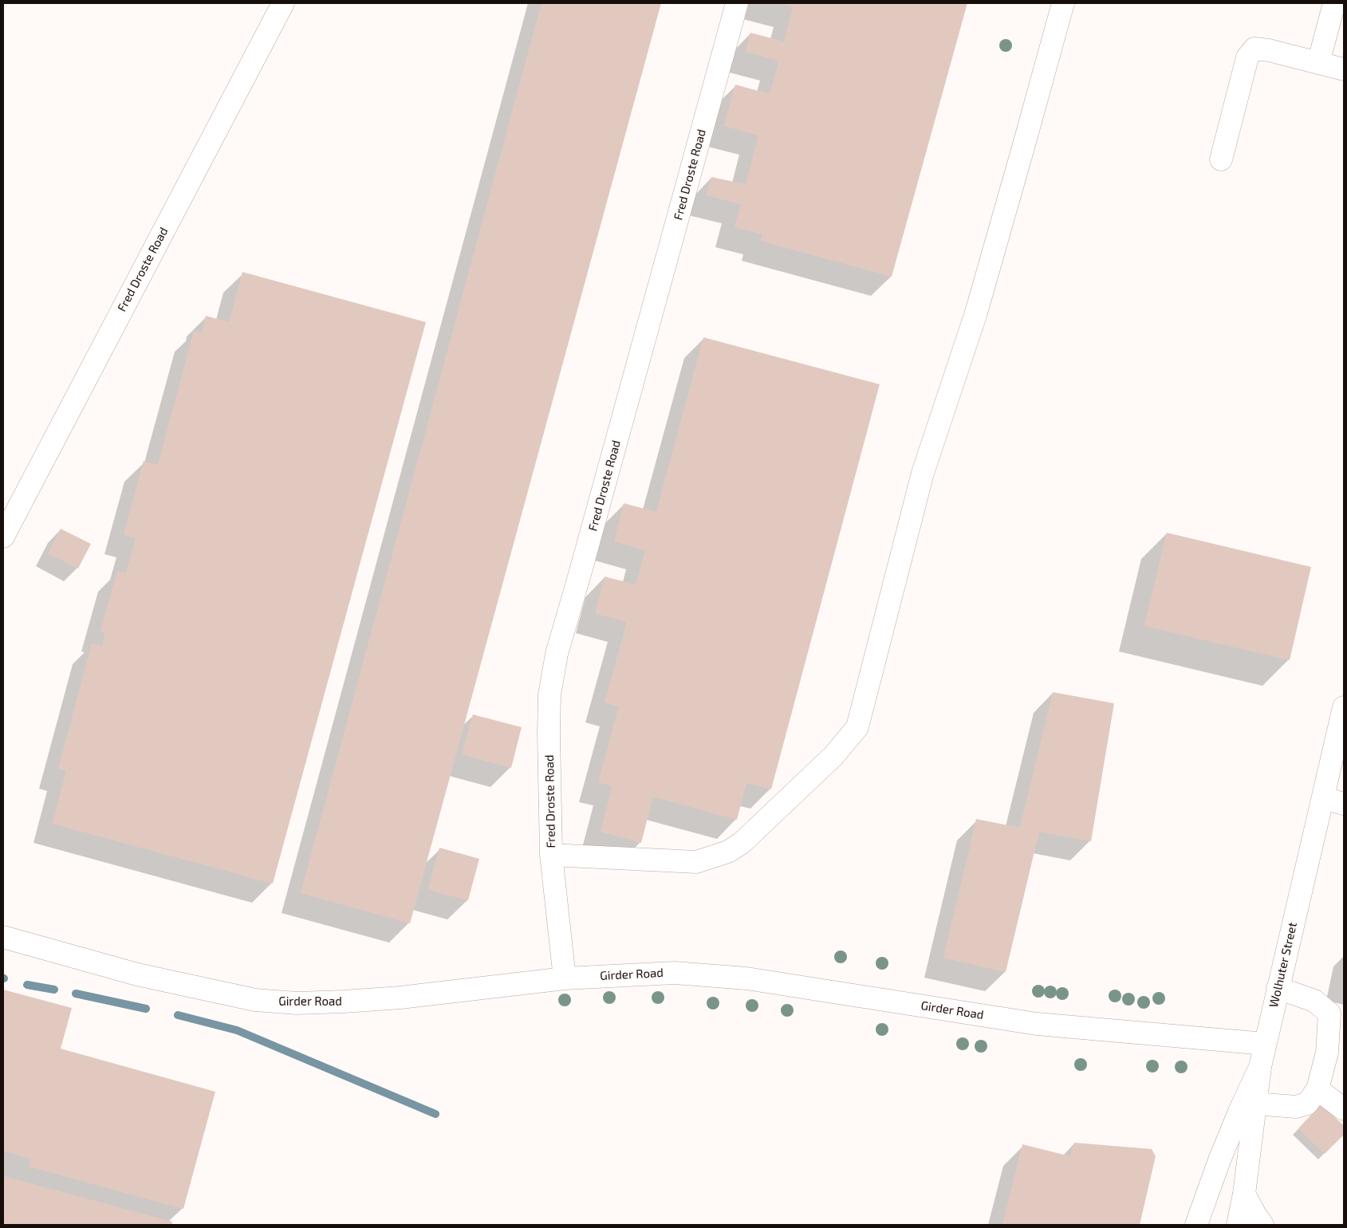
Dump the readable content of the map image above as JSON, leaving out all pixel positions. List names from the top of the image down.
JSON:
{
  "streets": {
    "street": ["Fred Droste Road", "Wolhuter Street", "Girder Road"]
  },
  "crossings": [
    ["Fred Droste Road", "Girder Road"],
    ["Wolhuter Street", "Girder Road"]
  ]
}
